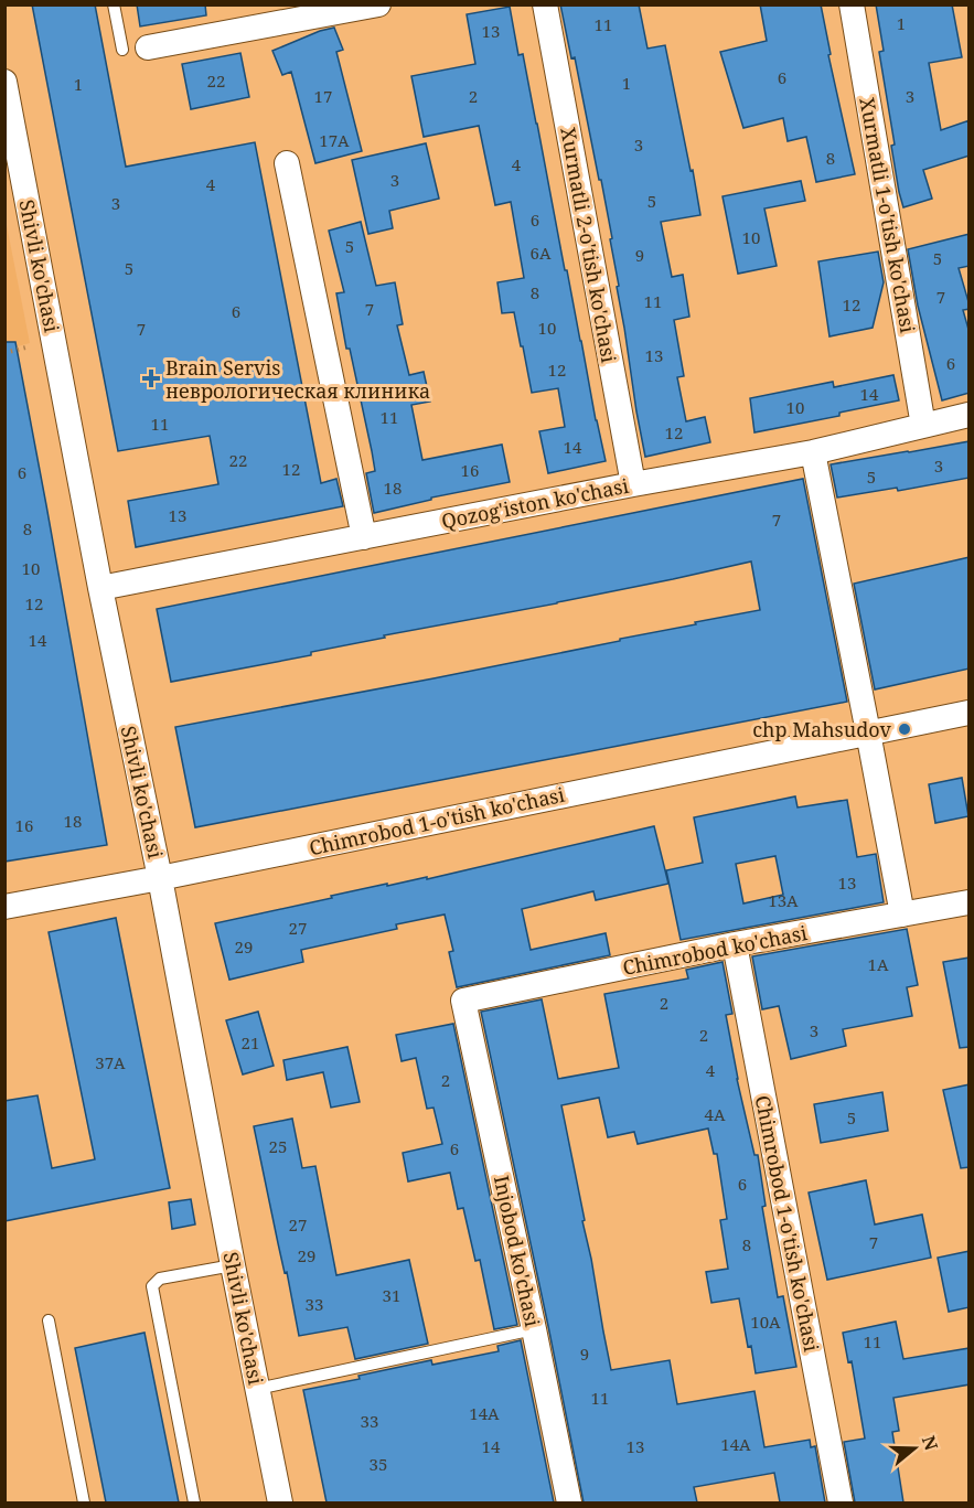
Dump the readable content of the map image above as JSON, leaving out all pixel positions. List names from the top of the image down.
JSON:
{
  "streets": {
    "street": [
      "Xurmatli 1-o'tish ko'chasi",
      "Xurmatli 2-o'tish ko'chasi",
      "Shivli ko'chasi",
      "Qozog'iston ko'chasi",
      "Chimrobod 1-o'tish ko'chasi",
      "Chimrobod ko'chasi",
      "Injobod ko'chasi"
    ]
  },
  "crossings": [
    ["Xurmatli 1-o'tish ko'chasi", "Qozog'iston ko'chasi"],
    ["Xurmatli 2-o'tish ko'chasi", "Qozog'iston ko'chasi"],
    ["Shivli ko'chasi", "Qozog'iston ko'chasi"],
    ["Shivli ko'chasi", "Chimrobod 1-o'tish ko'chasi"],
    ["Chimrobod 1-o'tish ko'chasi", "Chimrobod ko'chasi"],
    ["Chimrobod ko'chasi", "Injobod ko'chasi"]
  ],
  "places": {
    "health": ["Brain Servis неврологическая клиника"],
    "other": ["chp Mahsudov"]
  },
  "house_numbers": [
    "1",
    "11",
    "13",
    "6",
    "22",
    "1",
    "1",
    "17",
    "2",
    "3",
    "17А",
    "3",
    "8",
    "4",
    "3",
    "4",
    "5",
    "3",
    "6",
    "10",
    "5",
    "6А",
    "9",
    "5",
    "5",
    "8",
    "7",
    "11",
    "12",
    "7",
    "6",
    "10",
    "7",
    "13",
    "6",
    "12",
    "14",
    "10",
    "11",
    "11",
    "12",
    "14",
    "22",
    "3",
    "12",
    "16",
    "6",
    "5",
    "18",
    "13",
    "7",
    "8",
    "10",
    "12",
    "14",
    "18",
    "16",
    "13",
    "13А",
    "27",
    "29",
    "1А",
    "2",
    "3",
    "2",
    "21",
    "37А",
    "4",
    "2",
    "4А",
    "5",
    "25",
    "6",
    "6",
    "27",
    "7",
    "8",
    "29",
    "31",
    "33",
    "10А",
    "11",
    "9",
    "11",
    "14А",
    "33",
    "14А",
    "14",
    "13",
    "35"
  ],
  "north": "right"
}
